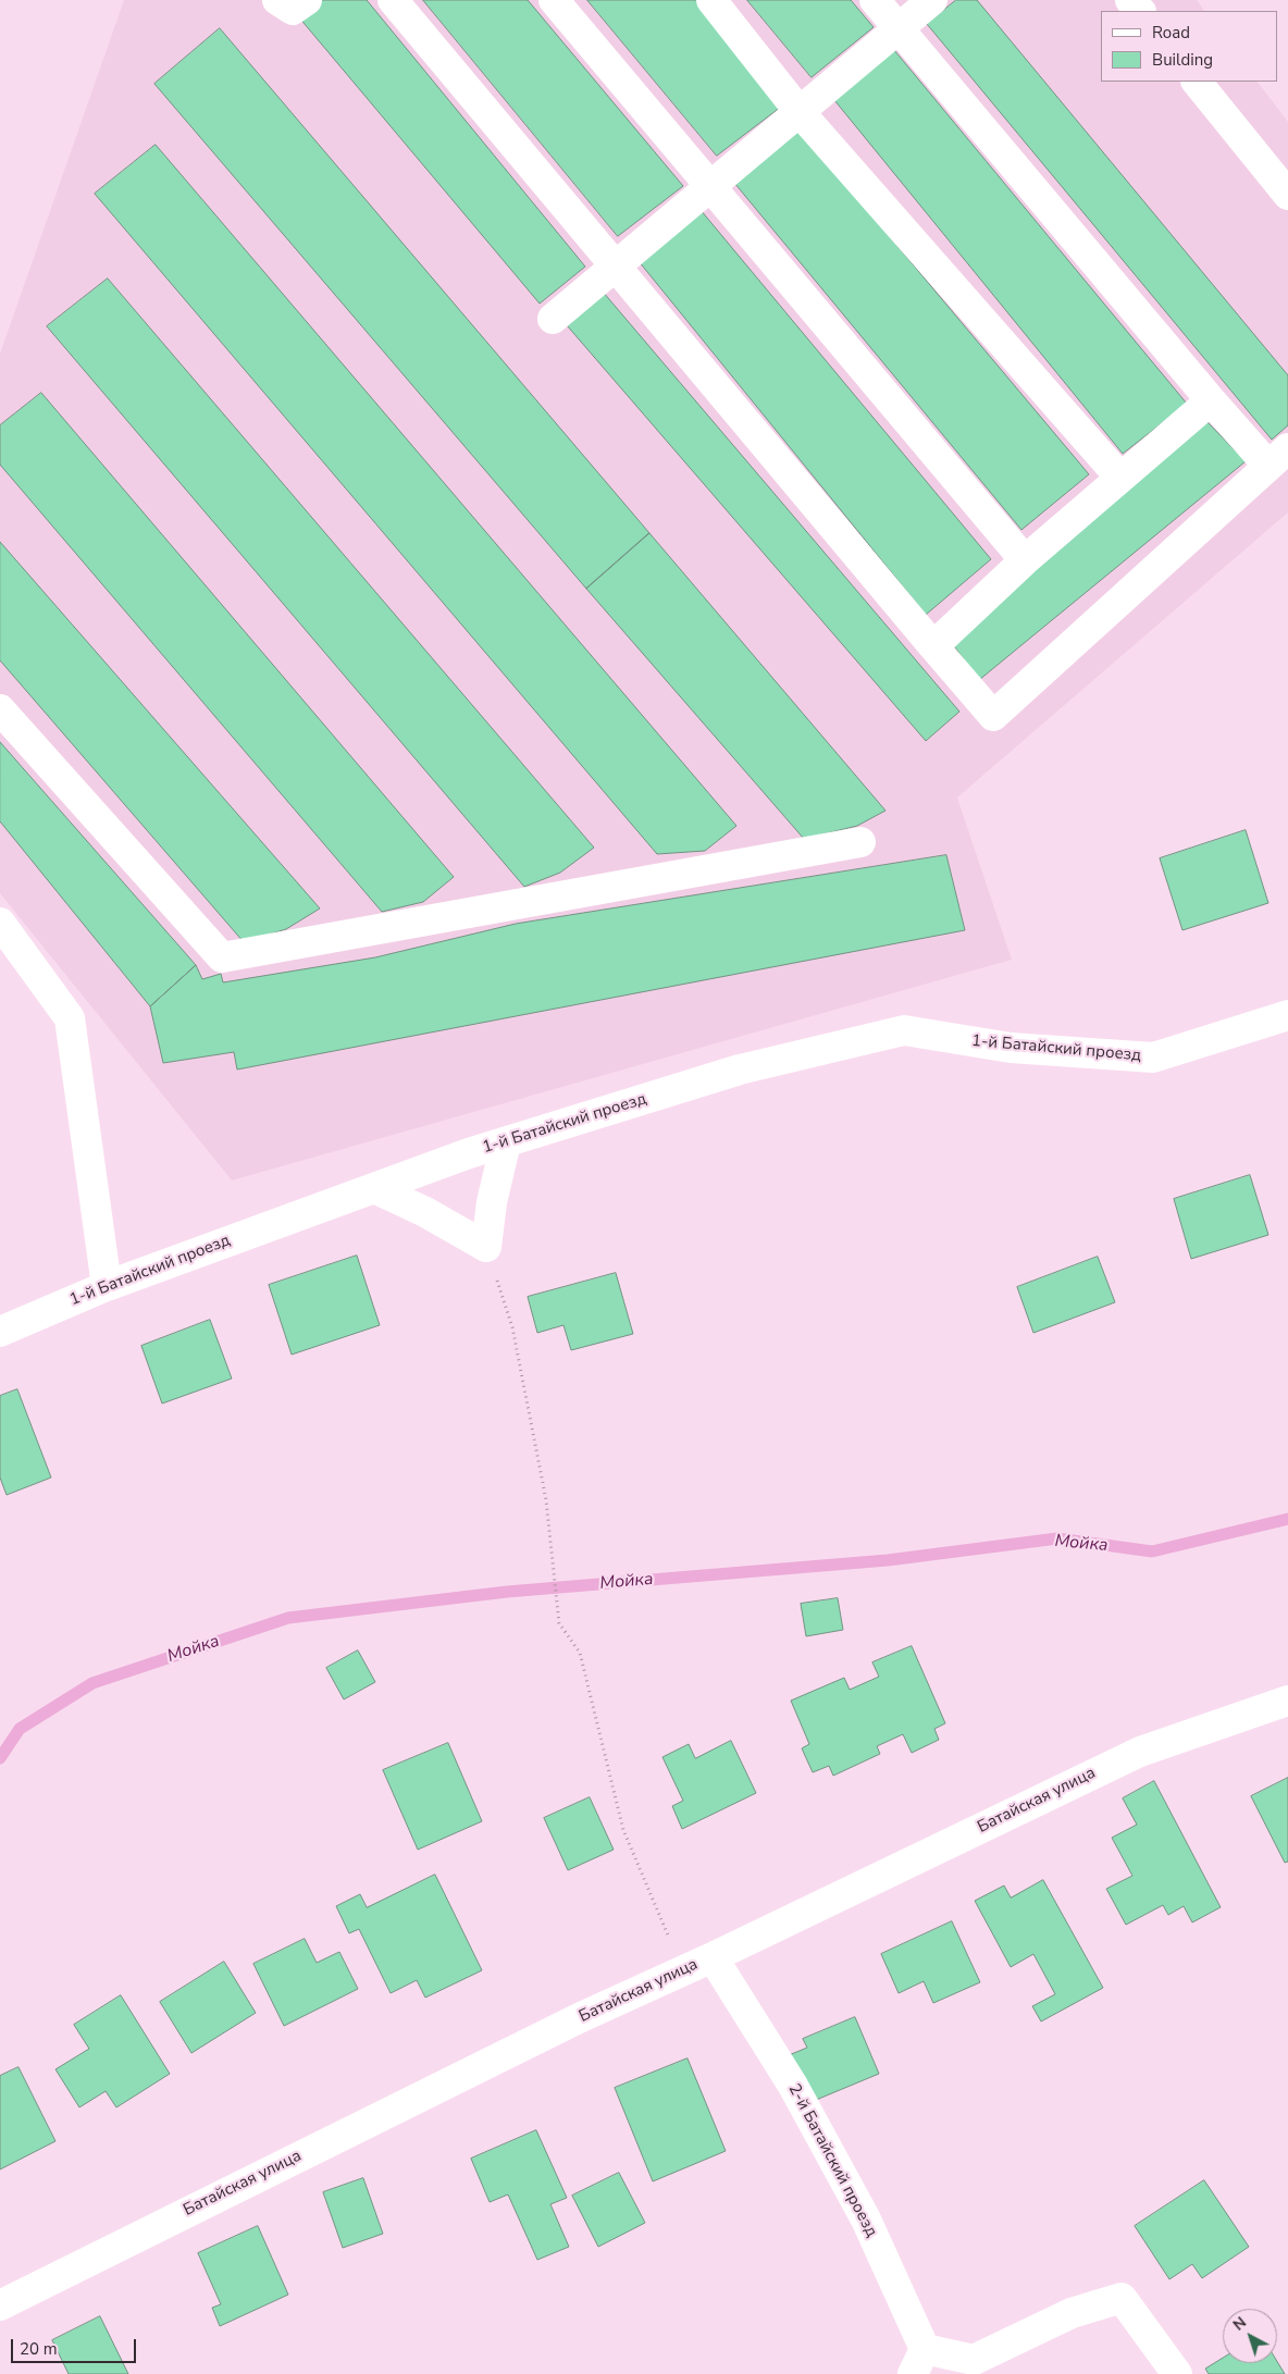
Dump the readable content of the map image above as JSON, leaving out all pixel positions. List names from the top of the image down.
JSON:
{
  "streets": {
    "street": ["1-й Батайский проезд", "Батайская улица", "2-й Батайский проезд"]
  },
  "crossings": [
    ["Батайская улица", "2-й Батайский проезд"]
  ],
  "water": ["Мойка"],
  "legend": ["Road", "Building"],
  "scale_bar": "20 m",
  "north": "top left"
}
